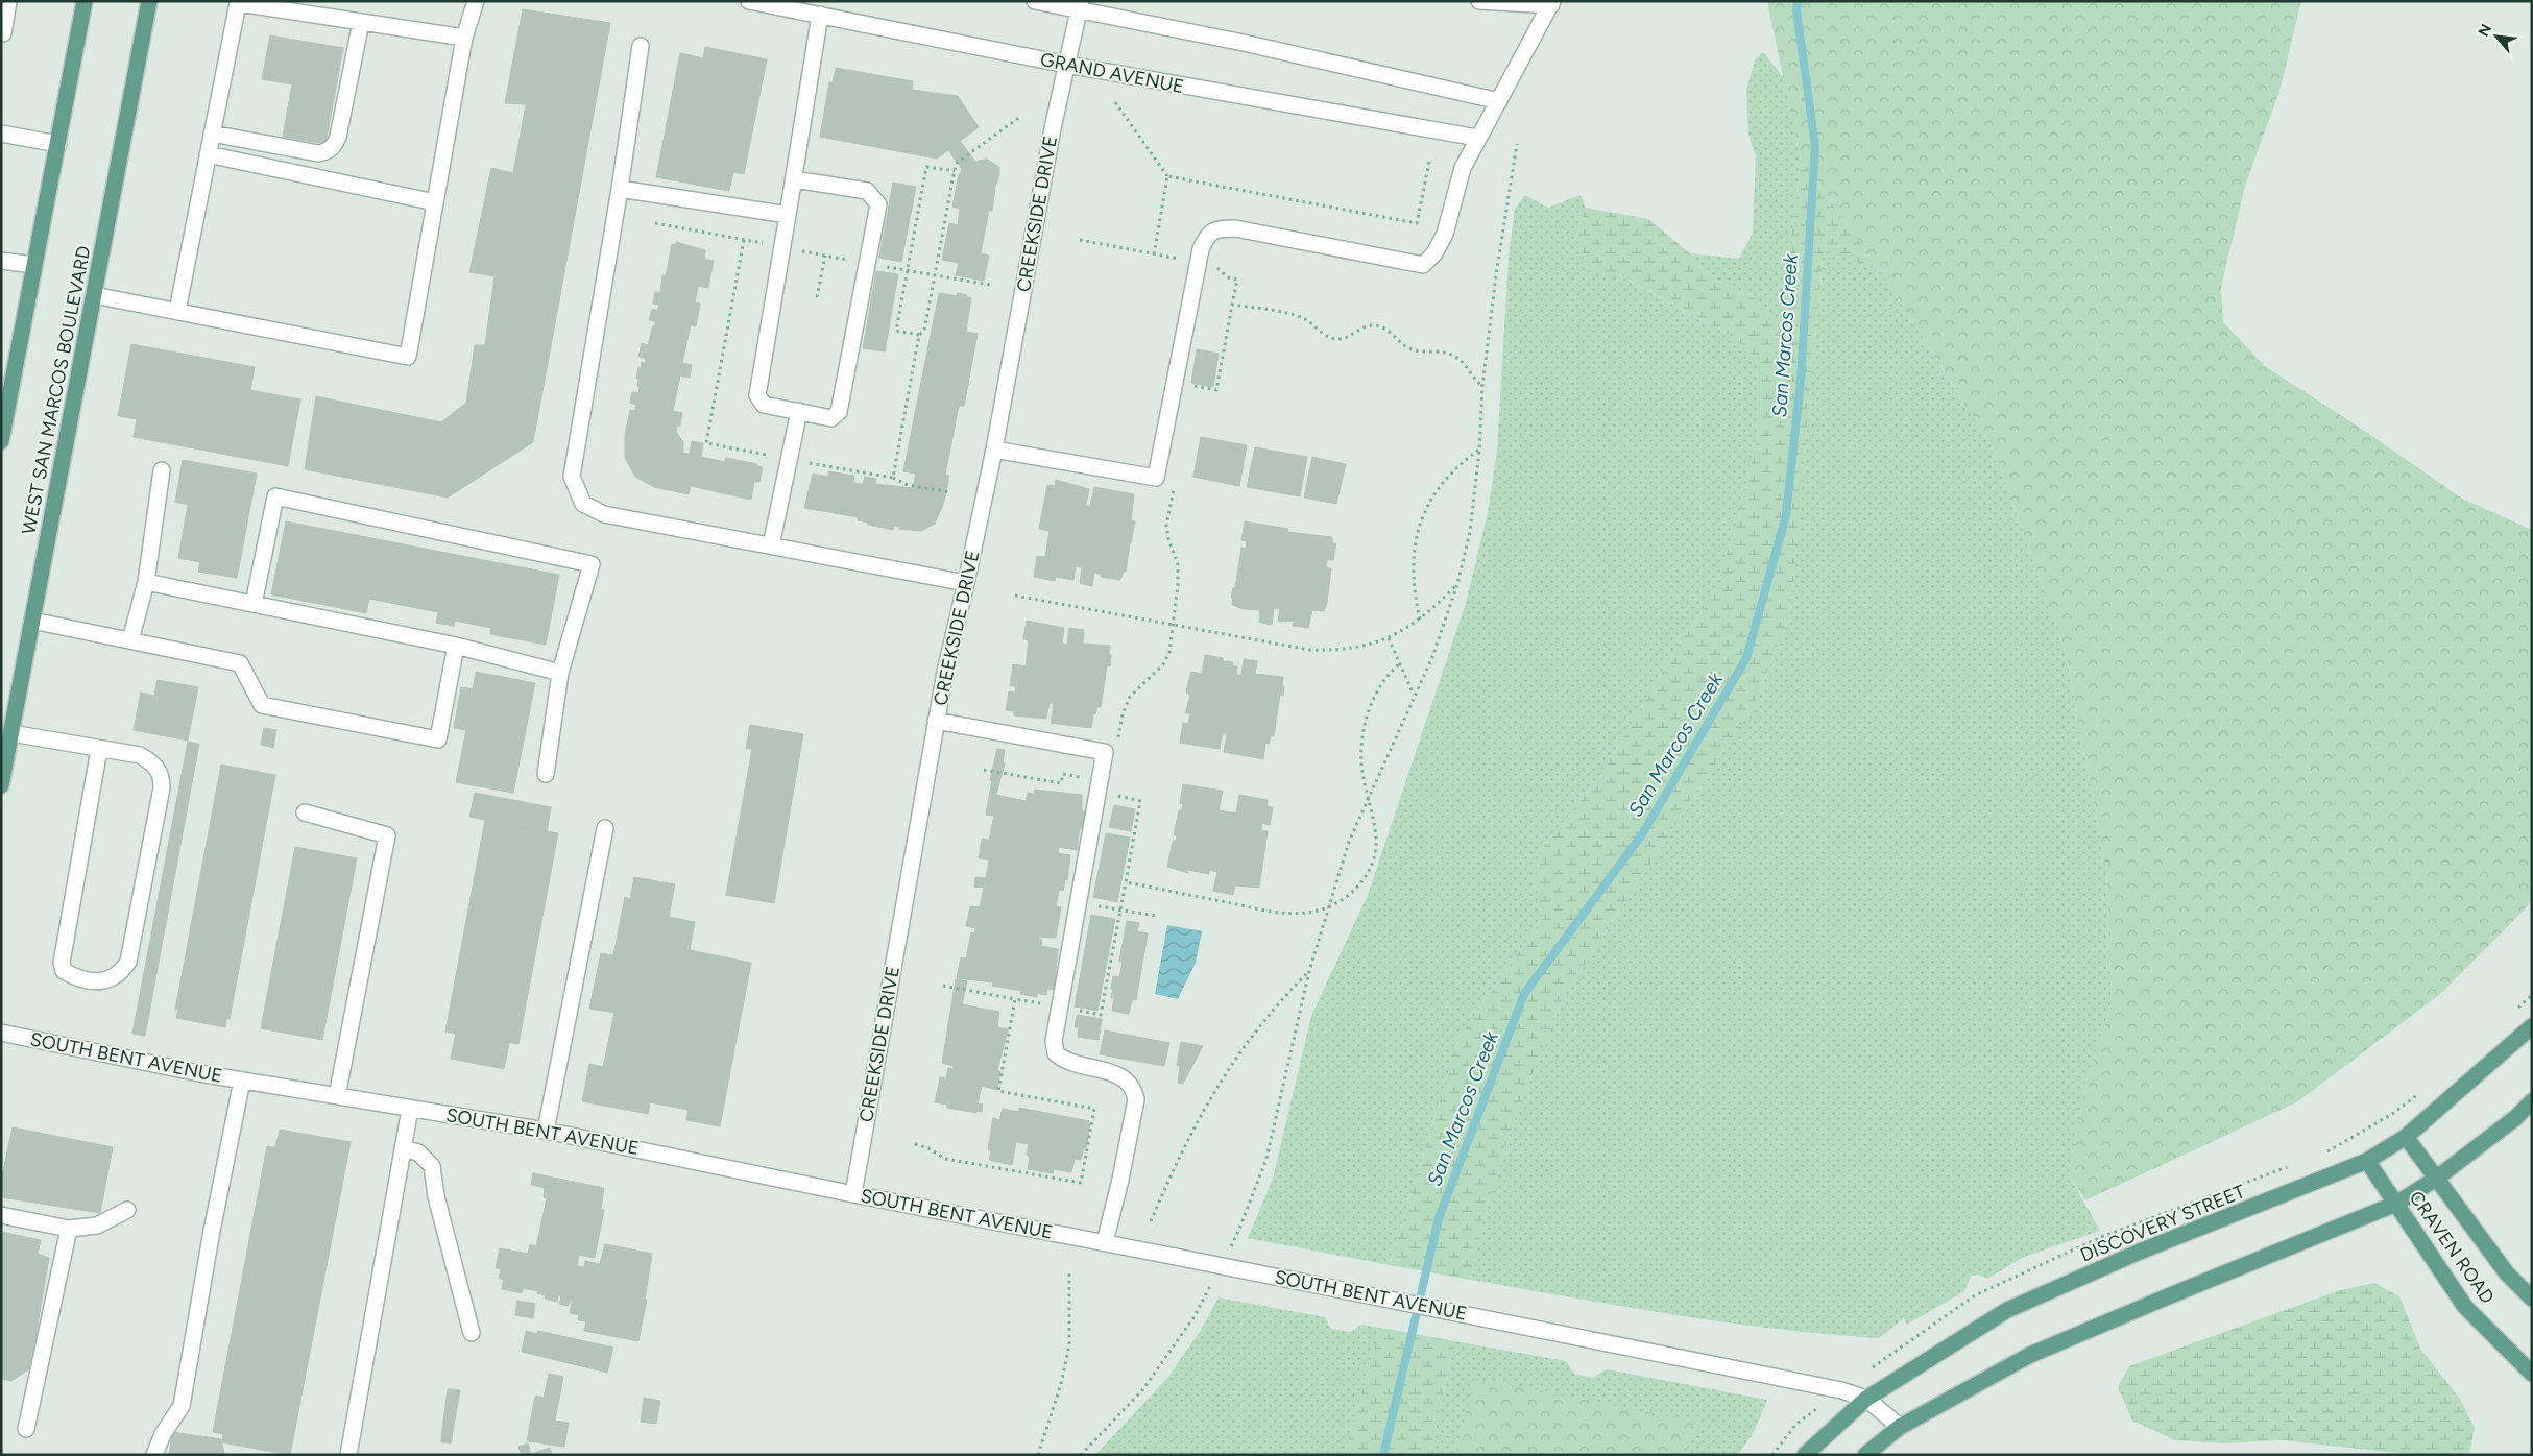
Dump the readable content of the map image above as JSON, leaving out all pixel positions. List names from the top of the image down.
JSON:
{
  "streets": {
    "main road": ["WEST SAN MARCOS BOULEVARD", "DISCOVERY STREET", "CRAVEN ROAD"],
    "street": ["GRAND AVENUE", "CREEKSIDE DRIVE", "SOUTH BENT AVENUE"]
  },
  "crossings": [
    ["GRAND AVENUE", "CREEKSIDE DRIVE"],
    ["CREEKSIDE DRIVE", "SOUTH BENT AVENUE"],
    ["SOUTH BENT AVENUE", "DISCOVERY STREET"],
    ["DISCOVERY STREET", "CRAVEN ROAD"]
  ],
  "water": ["San Marcos Creek"],
  "north": "top left"
}
